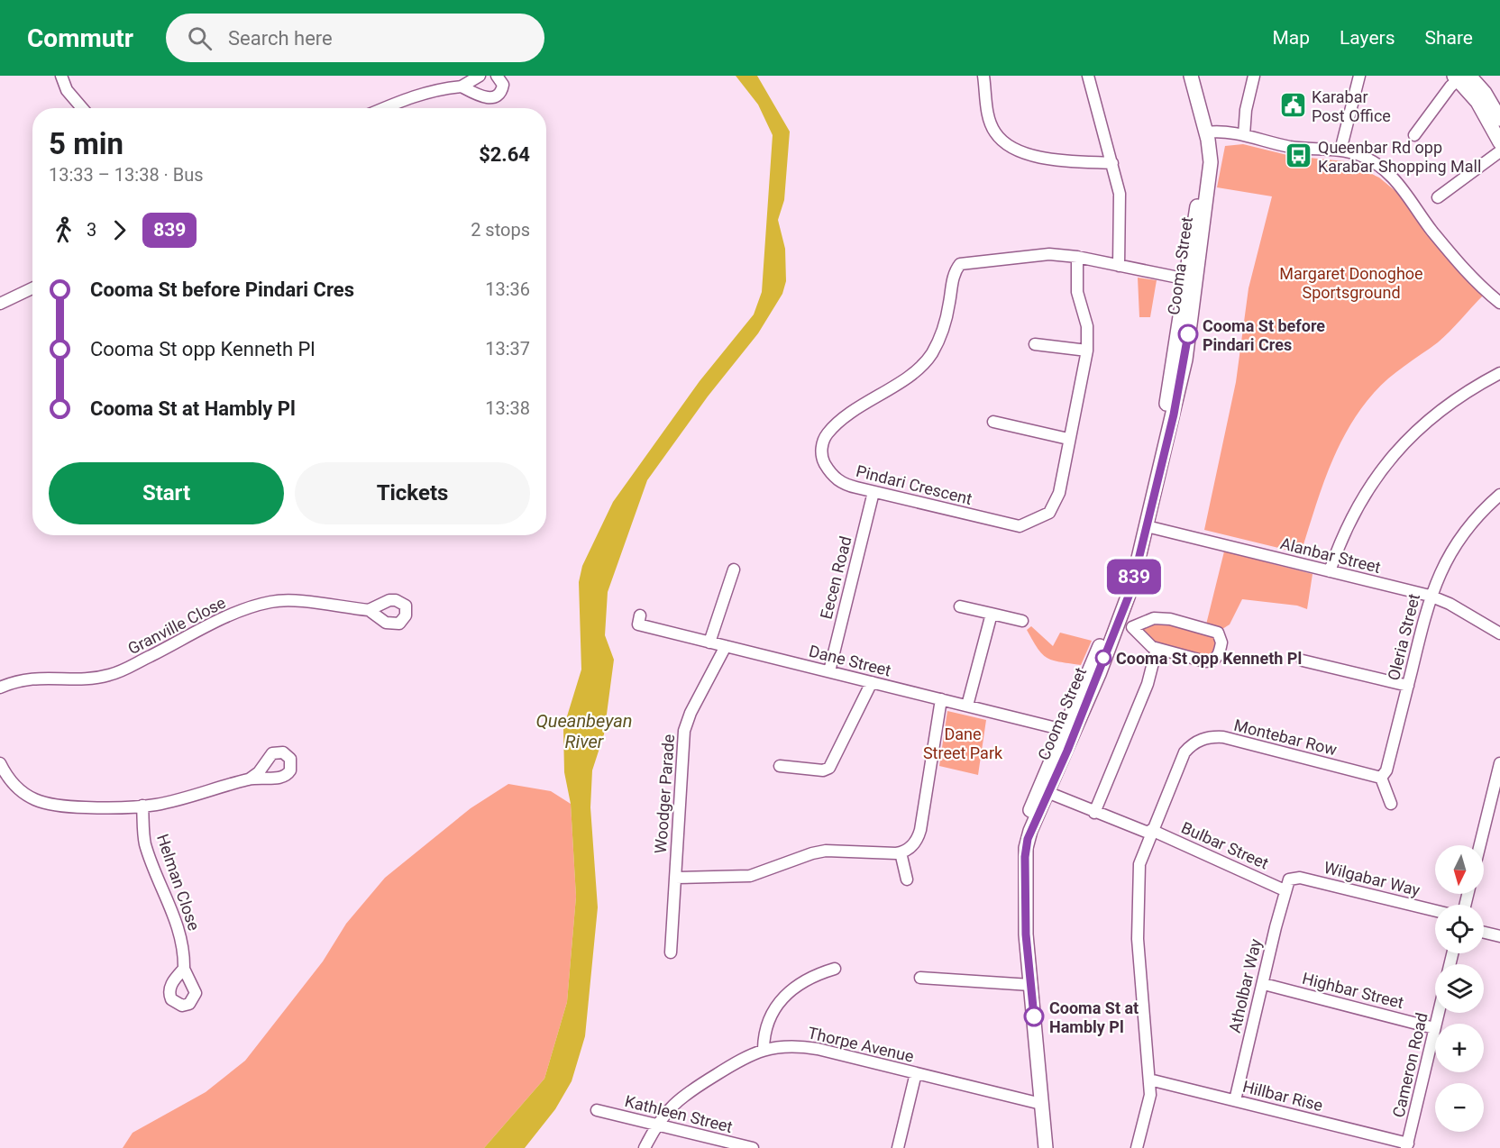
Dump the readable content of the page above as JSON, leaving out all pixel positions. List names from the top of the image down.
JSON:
{
  "streets": {
    "main road": ["Cooma Street"],
    "street": [
      "Pindari Crescent",
      "Alanbar Street",
      "Eecen Road",
      "Granville Close",
      "Oleria Street",
      "Dane Street",
      "Montebar Row",
      "Woodger Parade",
      "Bulbar Street",
      "Wilgabar Way",
      "Helman Close",
      "Atholbar Way",
      "Highbar Street",
      "Thorpe Avenue",
      "Cameron Road",
      "Hillbar Rise",
      "Kathleen Street"
    ]
  },
  "crossings": [
    ["Cooma Street", "Pindari Crescent"],
    ["Cooma Street", "Alanbar Street"],
    ["Cooma Street", "Dane Street"],
    ["Cooma Street", "Bulbar Street"],
    ["Cooma Street", "Thorpe Avenue"],
    ["Pindari Crescent", "Eecen Road"],
    ["Alanbar Street", "Oleria Street"],
    ["Eecen Road", "Dane Street"],
    ["Oleria Street", "Montebar Row"],
    ["Dane Street", "Woodger Parade"],
    ["Montebar Row", "Bulbar Street"],
    ["Bulbar Street", "Atholbar Way"],
    ["Wilgabar Way", "Atholbar Way"],
    ["Atholbar Way", "Highbar Street"],
    ["Atholbar Way", "Hillbar Rise"],
    ["Highbar Street", "Cameron Road"],
    ["Thorpe Avenue", "Kathleen Street"],
    ["Cameron Road", "Hillbar Rise"]
  ],
  "water": ["Queanbeyan River"],
  "parks": ["Margaret Donoghoe Sportsground", "Dane Street Park"],
  "places": {
    "public building": ["Karabar Post Office"],
    "bus stop": ["Queenbar Rd opp Karabar Shopping Mall"],
    "other": ["Cooma St before Pindari Cres", "Cooma St opp Kenneth Pl", "Cooma St at Hambly Pl"]
  },
  "lines": ["bus line 839"],
  "north": "bottom",
  "page": {
    "header": "Commutr",
    "search": "Search here",
    "nav": ["Map", "Layers", "Share"],
    "on_map": "839",
    "heading": ["5 min", "13:33 – 13:38 · Bus", "$2.64"],
    "legs": ["3", "839", "2 stops"],
    "list": [
      {
        "name": "Cooma St before Pindari Cres",
        "value": "13:36"
      },
      {
        "name": "Cooma St opp Kenneth Pl",
        "value": "13:37"
      },
      {
        "name": "Cooma St at Hambly Pl",
        "value": "13:38"
      }
    ],
    "buttons": ["Start", "Tickets"],
    "map_buttons": ["+", "−"]
  }
}
